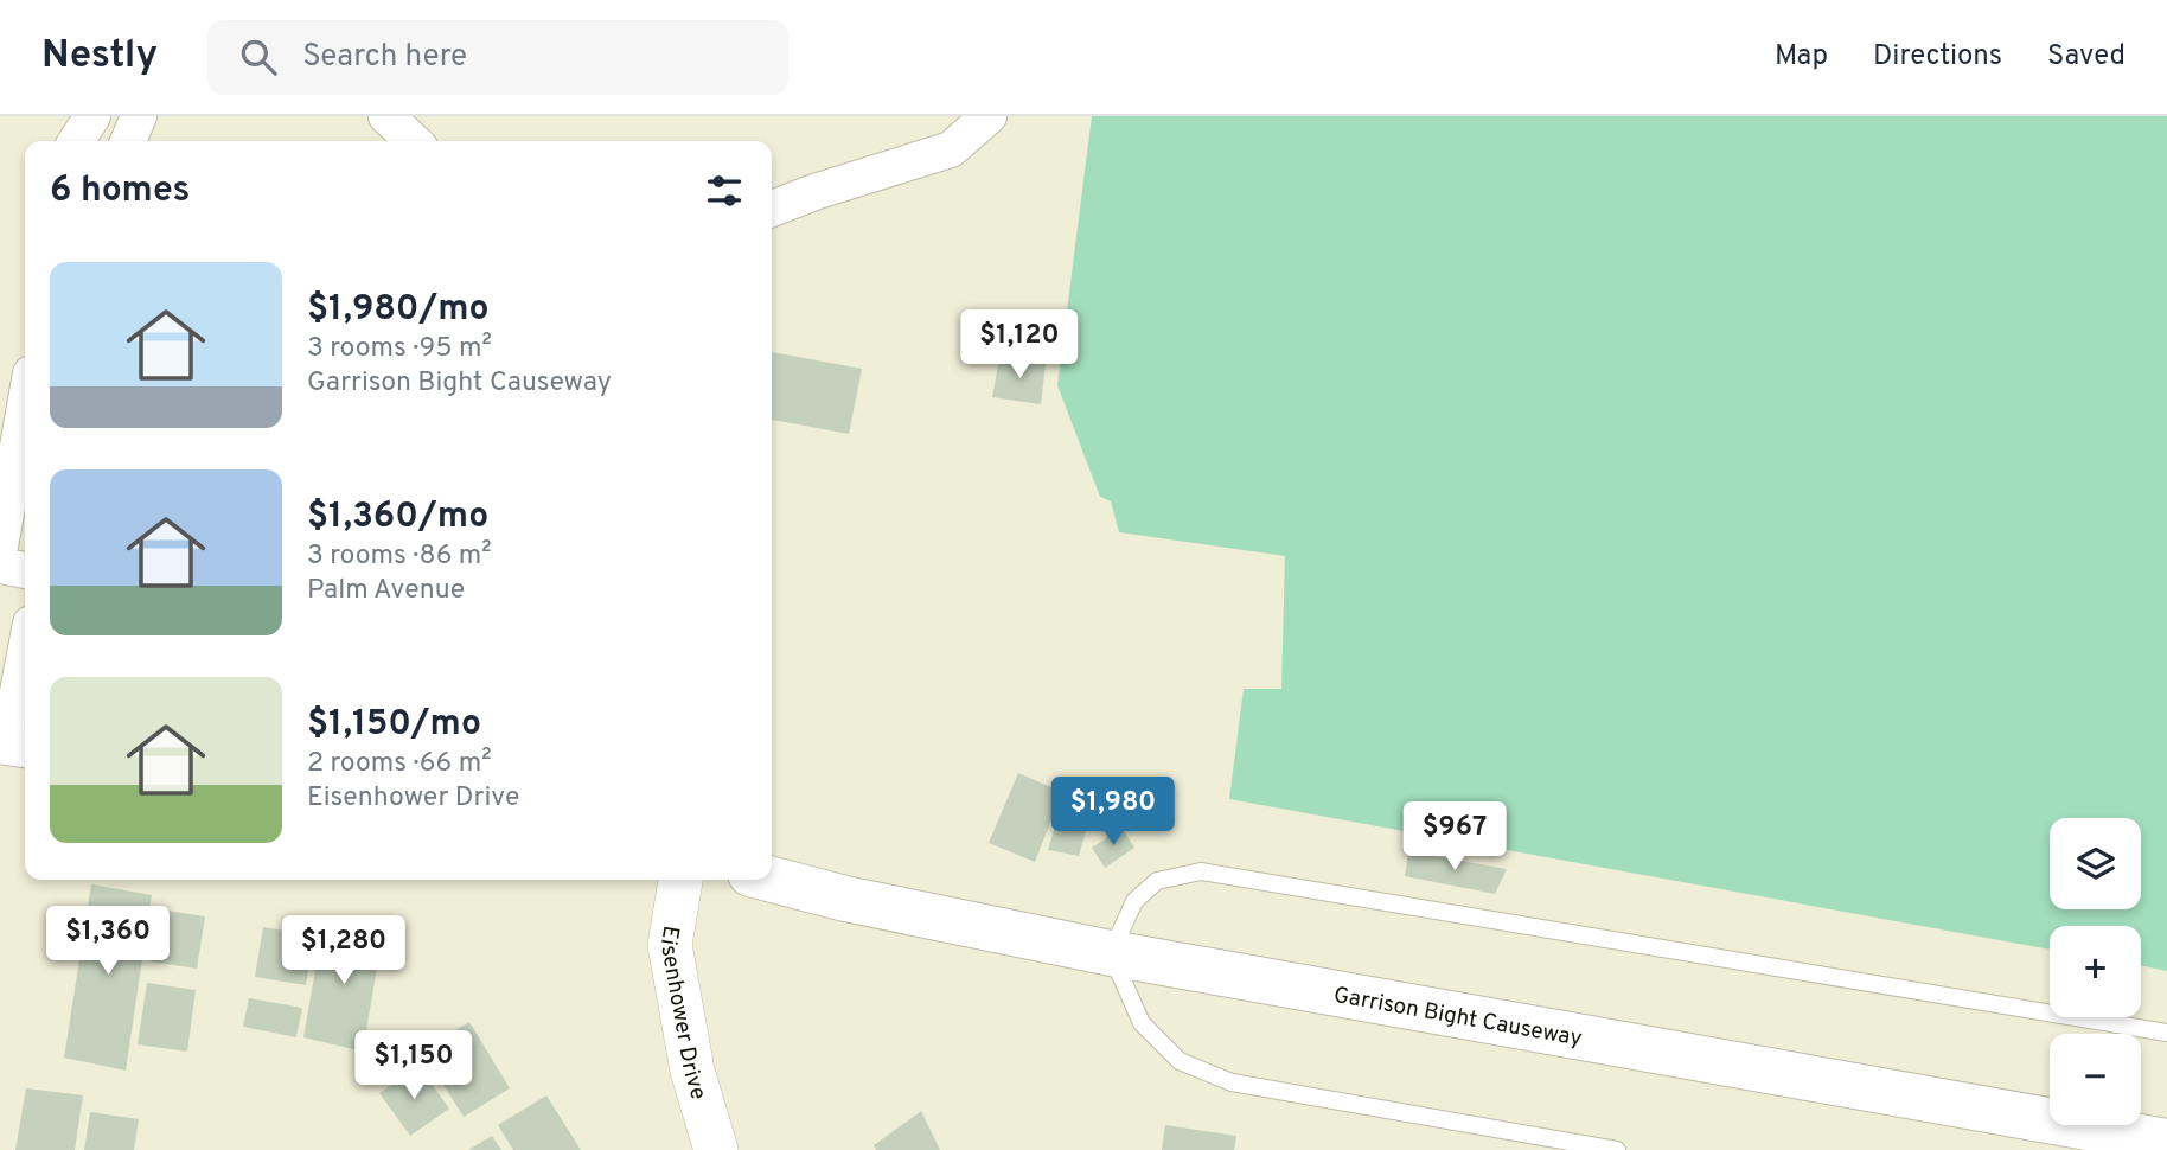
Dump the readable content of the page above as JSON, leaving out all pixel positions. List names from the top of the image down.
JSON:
{
  "streets": {
    "main road": ["Garrison Bight Causeway"],
    "street": ["Eisenhower Drive"]
  },
  "page": {
    "header": "Nestly",
    "search": "Search here",
    "nav": ["Map", "Directions", "Saved"],
    "heading": "6 homes",
    "list": [
      {
        "name": "$1,980/mo",
        "note": "3 rooms · 95 m² · Garrison Bight Causeway"
      },
      {
        "name": "$1,360/mo",
        "note": "3 rooms · 86 m² · Palm Avenue"
      },
      {
        "name": "$1,150/mo",
        "note": "2 rooms · 66 m² · Eisenhower Drive"
      }
    ],
    "price": [
      "$1,120",
      "$1,980",
      "$967",
      "$1,360",
      "$1,280",
      "$1,150"
    ],
    "map_buttons": ["+", "−"]
  }
}
